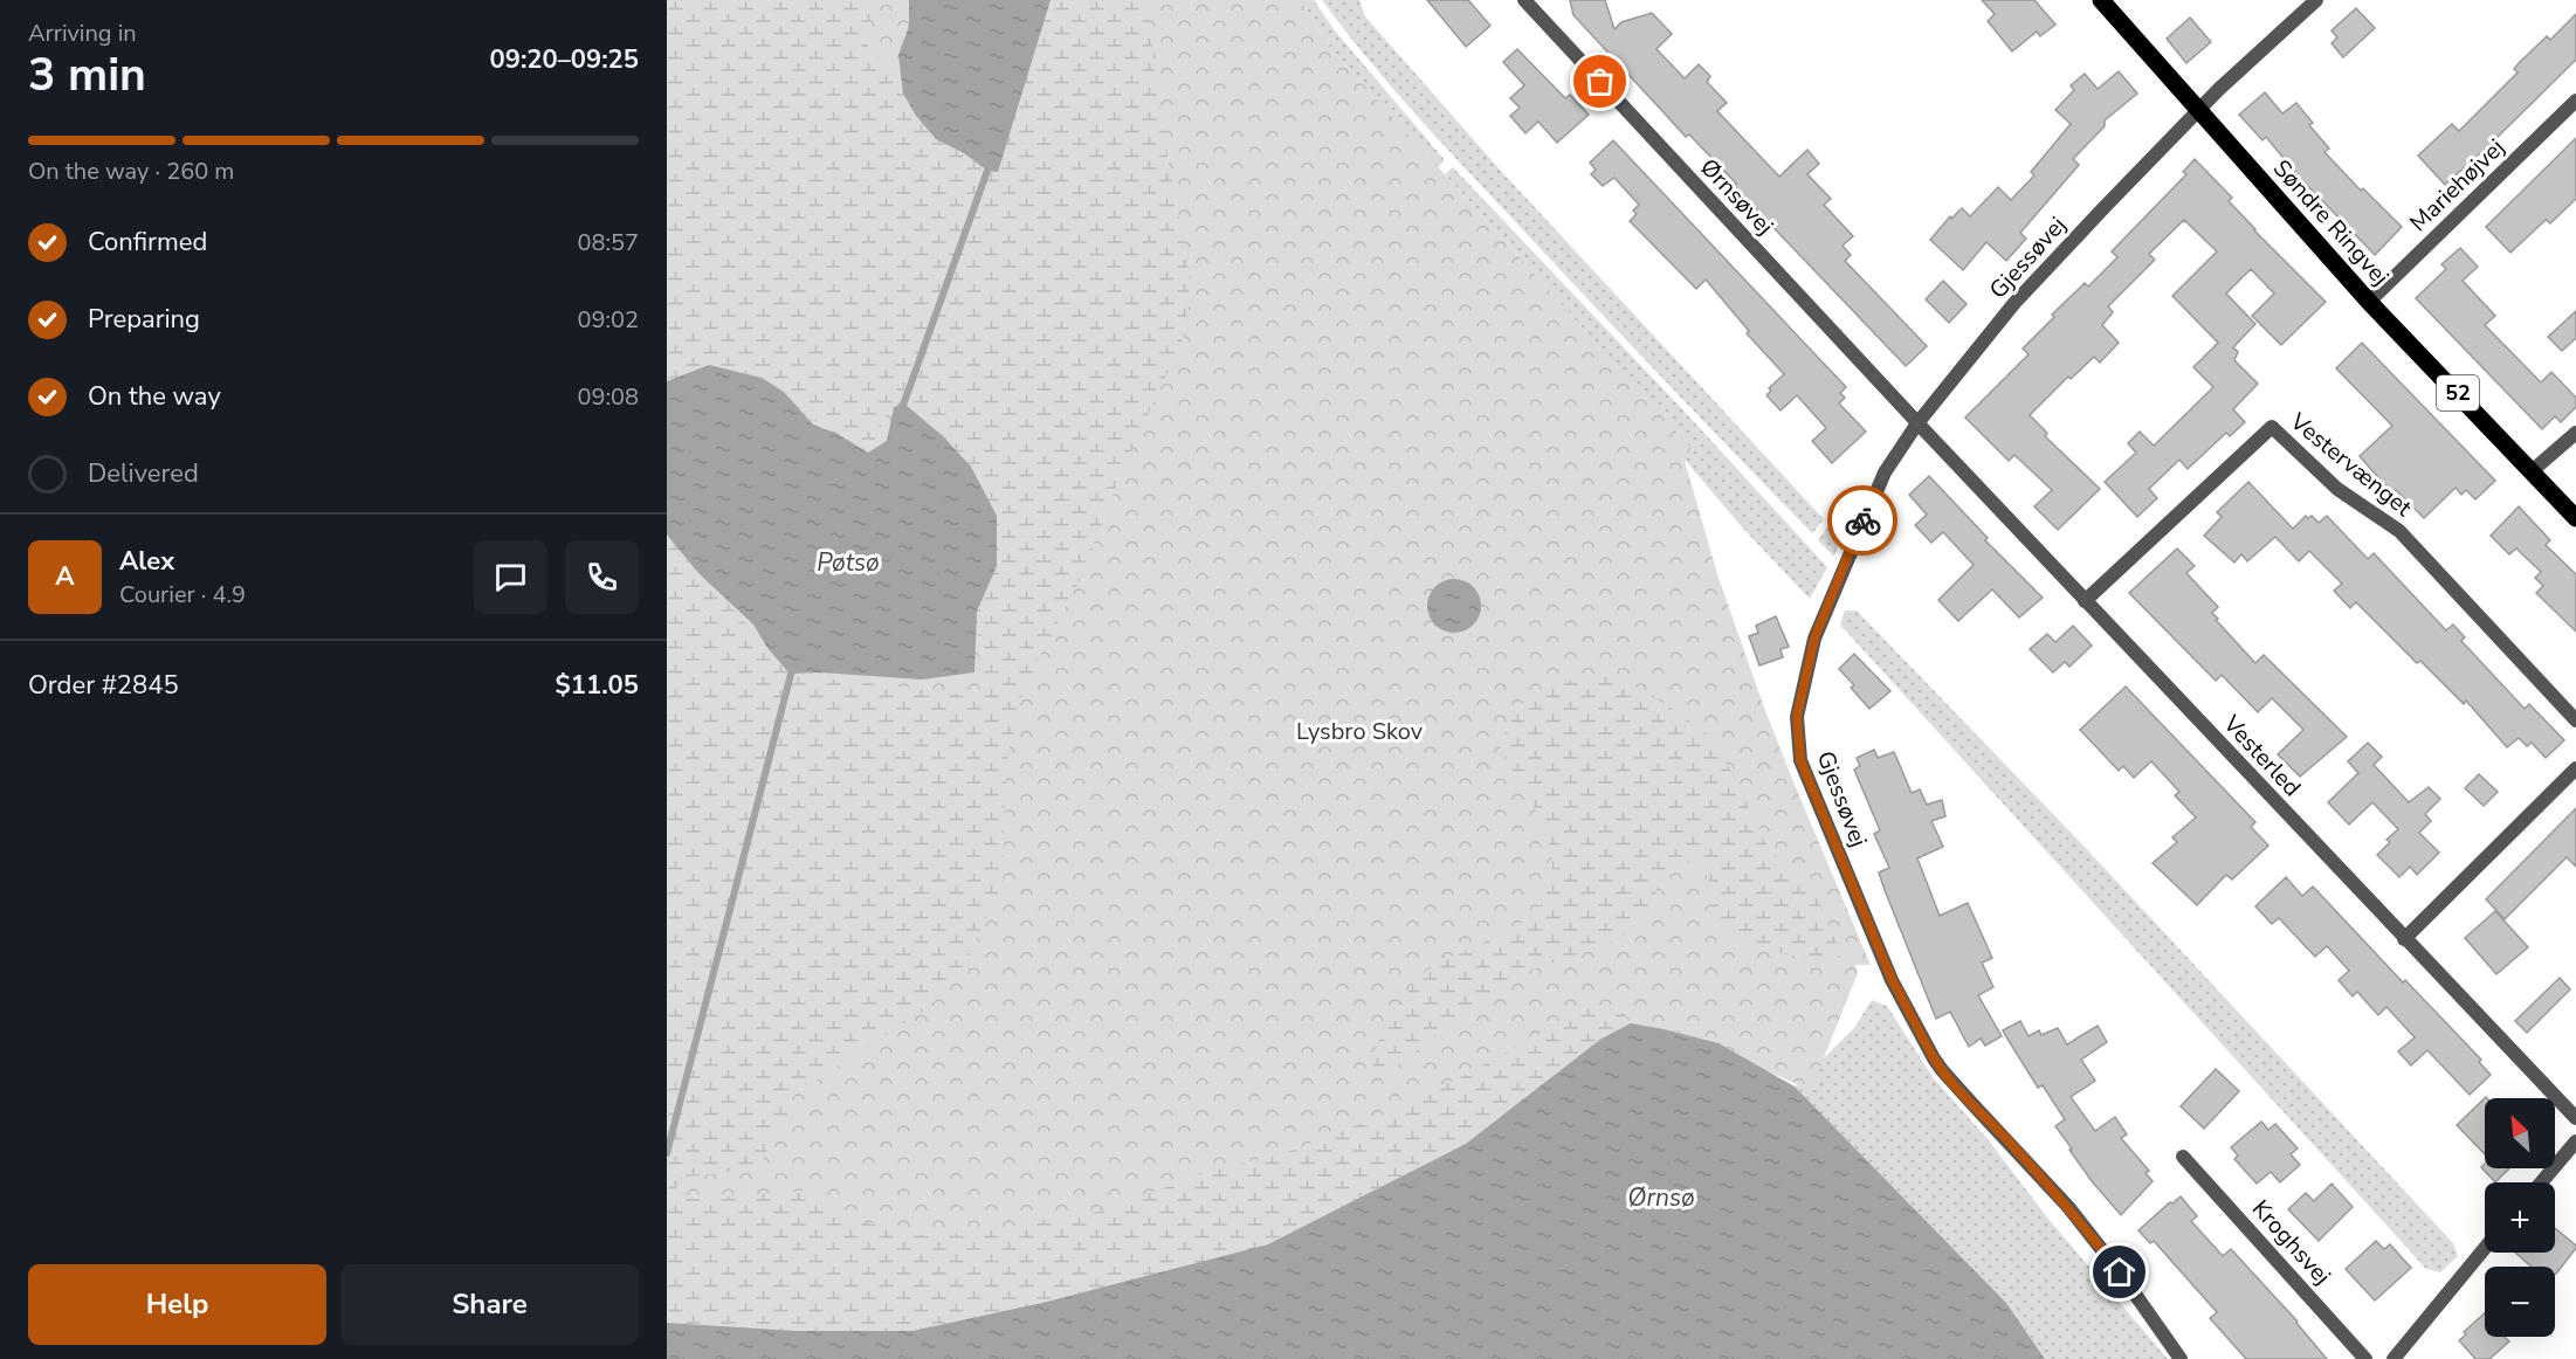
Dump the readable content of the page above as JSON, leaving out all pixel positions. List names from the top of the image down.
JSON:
{
  "streets": {
    "main road": ["Søndre Ringvej", "52"],
    "street": [
      "Mariehøjvej",
      "Ørnsøvej",
      "Gjessøvej",
      "Vestervænget",
      "Vesterled",
      "Kroghsvej"
    ]
  },
  "crossings": [
    ["Mariehøjvej", "Søndre Ringvej"],
    ["Ørnsøvej", "Gjessøvej"],
    ["Ørnsøvej", "Vesterled"],
    ["Søndre Ringvej", "Gjessøvej"],
    ["Gjessøvej", "Vesterled"],
    ["Vestervænget", "Vesterled"]
  ],
  "water": ["Pøtsø", "Ørnsø"],
  "parks": ["Lysbro Skov"],
  "north": "top left",
  "page": {
    "heading": ["3 min", "Arriving in", "09:20–09:25"],
    "panel": [
      "Alex",
      "Courier · 4.9",
      "Order #2845",
      "$11.05"
    ],
    "bar": "On the way · 260 m",
    "list": [
      ["Confirmed", "08:57"],
      ["Preparing", "09:02"],
      ["On the way", "09:08"],
      "Delivered"
    ],
    "round": "A",
    "map_buttons": ["+", "−"],
    "buttons": ["Help", "Share"]
  }
}
